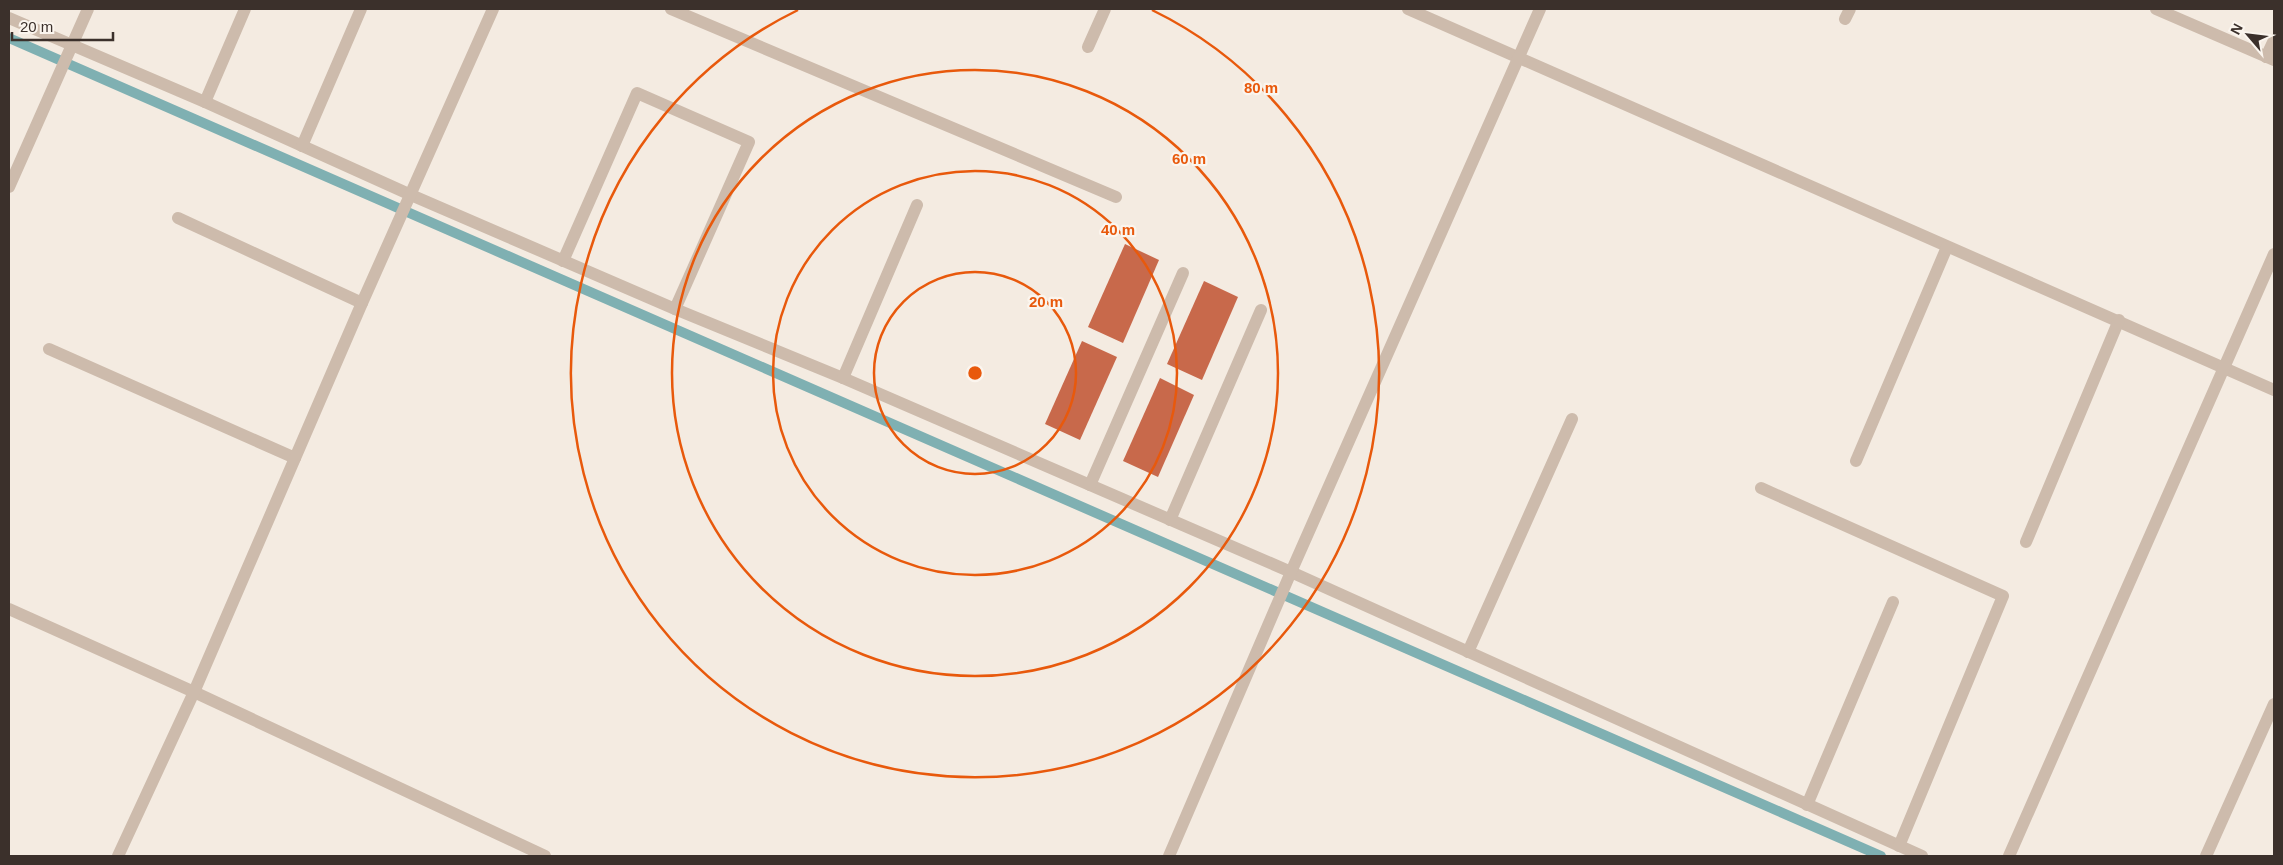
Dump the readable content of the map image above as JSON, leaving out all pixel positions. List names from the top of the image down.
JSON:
{
  "scale_bar": "20 m",
  "north": "top left",
  "rings": [
    "80 m",
    "60 m",
    "40 m",
    "20 m"
  ]
}
